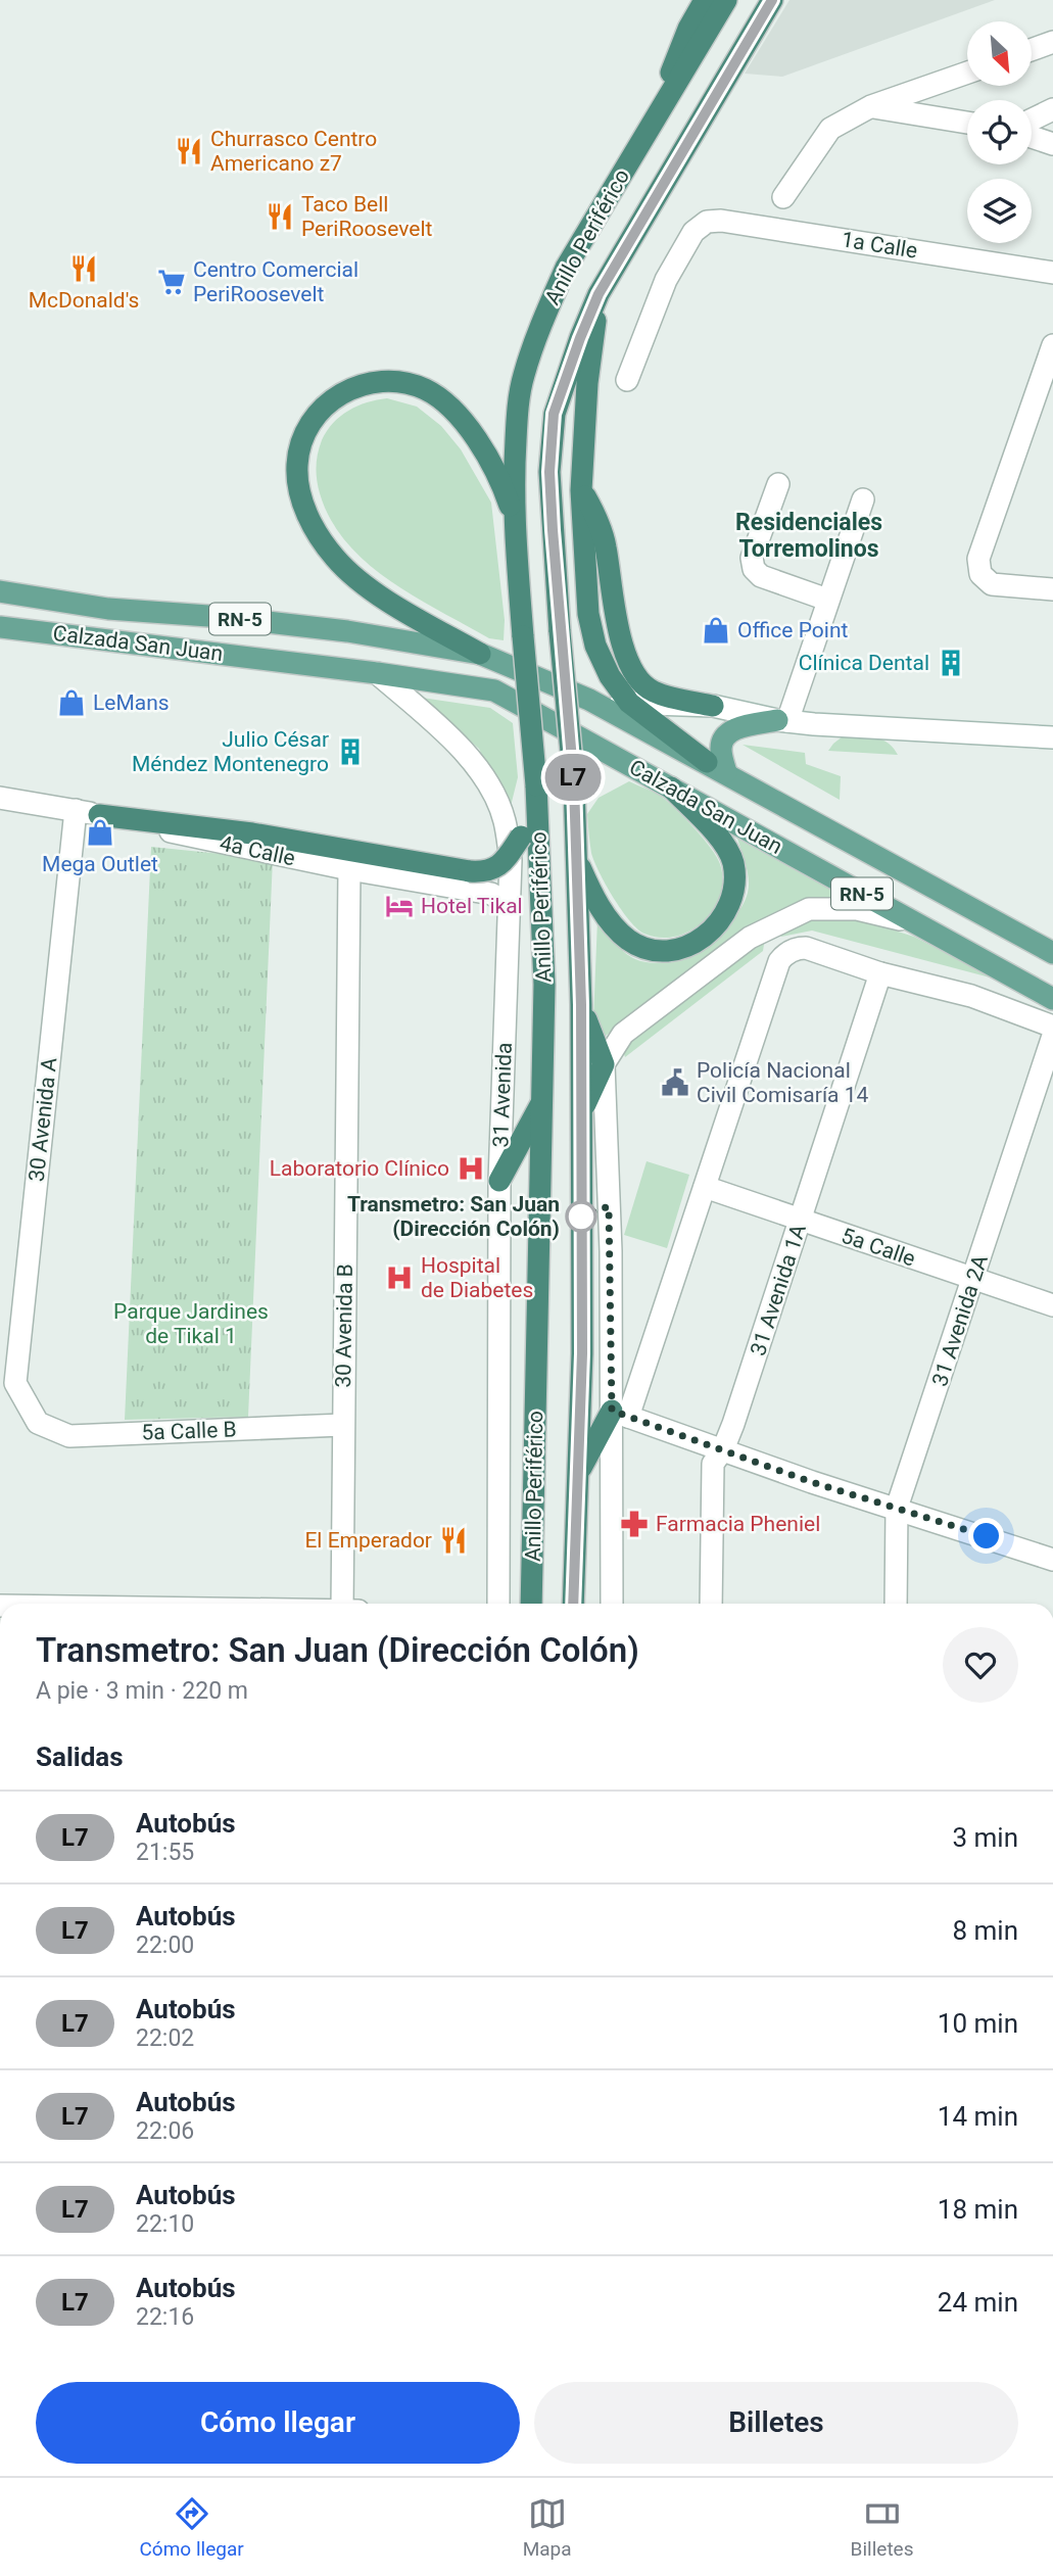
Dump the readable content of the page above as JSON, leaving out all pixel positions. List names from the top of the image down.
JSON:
{
  "streets": {
    "highway": ["Anillo Periférico"],
    "main road": ["RN-5", "Calzada San Juan"],
    "street": [
      "1a Calle",
      "4a Calle",
      "31 Avenida",
      "30 Avenida A",
      "5a Calle",
      "31 Avenida 1A",
      "31 Avenida 2A",
      "30 Avenida B",
      "5a Calle B"
    ]
  },
  "crossings": [
    ["Calzada San Juan", "31 Avenida"],
    ["4a Calle", "31 Avenida"],
    ["4a Calle", "30 Avenida A"],
    ["4a Calle", "30 Avenida B"],
    ["30 Avenida A", "5a Calle B"],
    ["5a Calle", "31 Avenida 1A"],
    ["5a Calle", "31 Avenida 2A"],
    ["30 Avenida B", "5a Calle B"]
  ],
  "districts": ["Residenciales Torremolinos"],
  "parks": ["Parque Jardines de Tikal 1"],
  "places": {
    "restaurant": [
      "Churrasco Centro Americano z7",
      "Taco Bell PeriRoosevelt",
      "McDonald's",
      "El Emperador"
    ],
    "supermarket": ["Centro Comercial PeriRoosevelt"],
    "shop": ["Office Point", "LeMans", "Mega Outlet"],
    "building": ["Clínica Dental", "Julio César Méndez Montenegro"],
    "hotel": ["Hotel Tikal"],
    "public building": ["Policía Nacional Civil Comisaría 14"],
    "hospital": ["Laboratorio Clínico", "Hospital de Diabetes"],
    "other": ["Transmetro: San Juan (Dirección Colón)"],
    "pharmacy": ["Farmacia Pheniel"]
  },
  "lines": ["bus line L7"],
  "north": "bottom right",
  "page": {
    "on_map": "L7",
    "heading": [
      ["Transmetro: San Juan (Dirección Colón)", "A pie · 3 min · 220 m"],
      "Salidas"
    ],
    "list": [
      {
        "mark": "L7",
        "name": "Autobús",
        "note": "21:55",
        "value": "3 min"
      },
      {
        "mark": "L7",
        "name": "Autobús",
        "note": "22:00",
        "value": "8 min"
      },
      {
        "mark": "L7",
        "name": "Autobús",
        "note": "22:02",
        "value": "10 min"
      },
      {
        "mark": "L7",
        "name": "Autobús",
        "note": "22:06",
        "value": "14 min"
      },
      {
        "mark": "L7",
        "name": "Autobús",
        "note": "22:10",
        "value": "18 min"
      },
      {
        "mark": "L7",
        "name": "Autobús",
        "note": "22:16",
        "value": "24 min"
      }
    ],
    "buttons": ["Cómo llegar", "Billetes"],
    "tabs": ["Cómo llegar", "Mapa", "Billetes"]
  }
}
